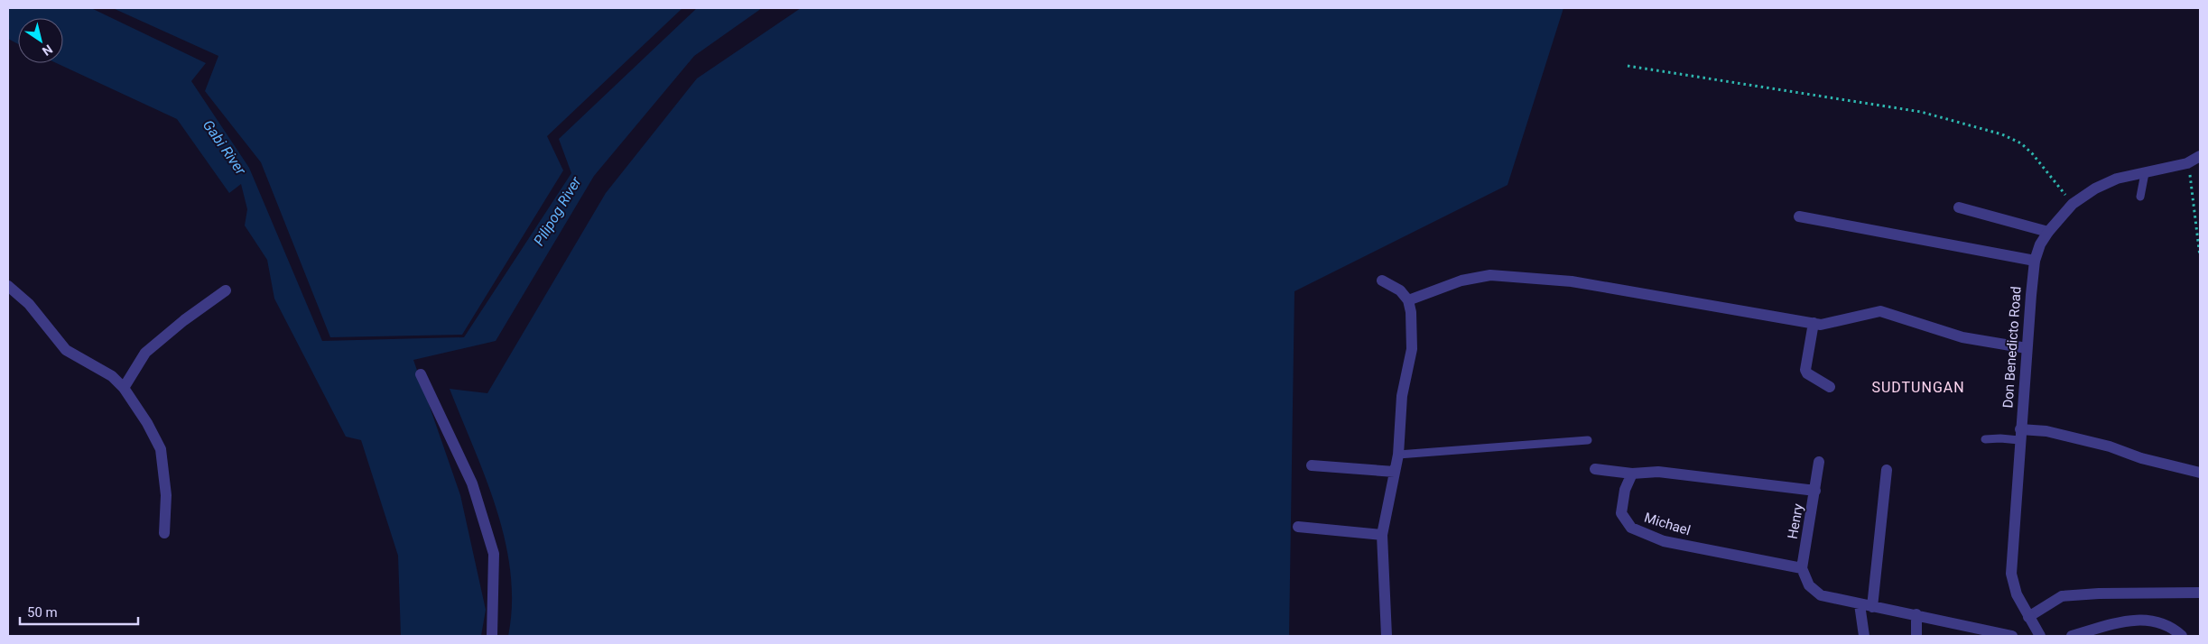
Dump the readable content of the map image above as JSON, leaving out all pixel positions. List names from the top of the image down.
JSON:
{
  "streets": {
    "street": ["Don Benedicto Road", "Henry", "Michael"]
  },
  "crossings": [
    ["Henry", "Michael"]
  ],
  "districts": ["SUDTUNGAN"],
  "water": ["Gabi River", "Pilipog River"],
  "scale_bar": "50 m",
  "north": "bottom right"
}
